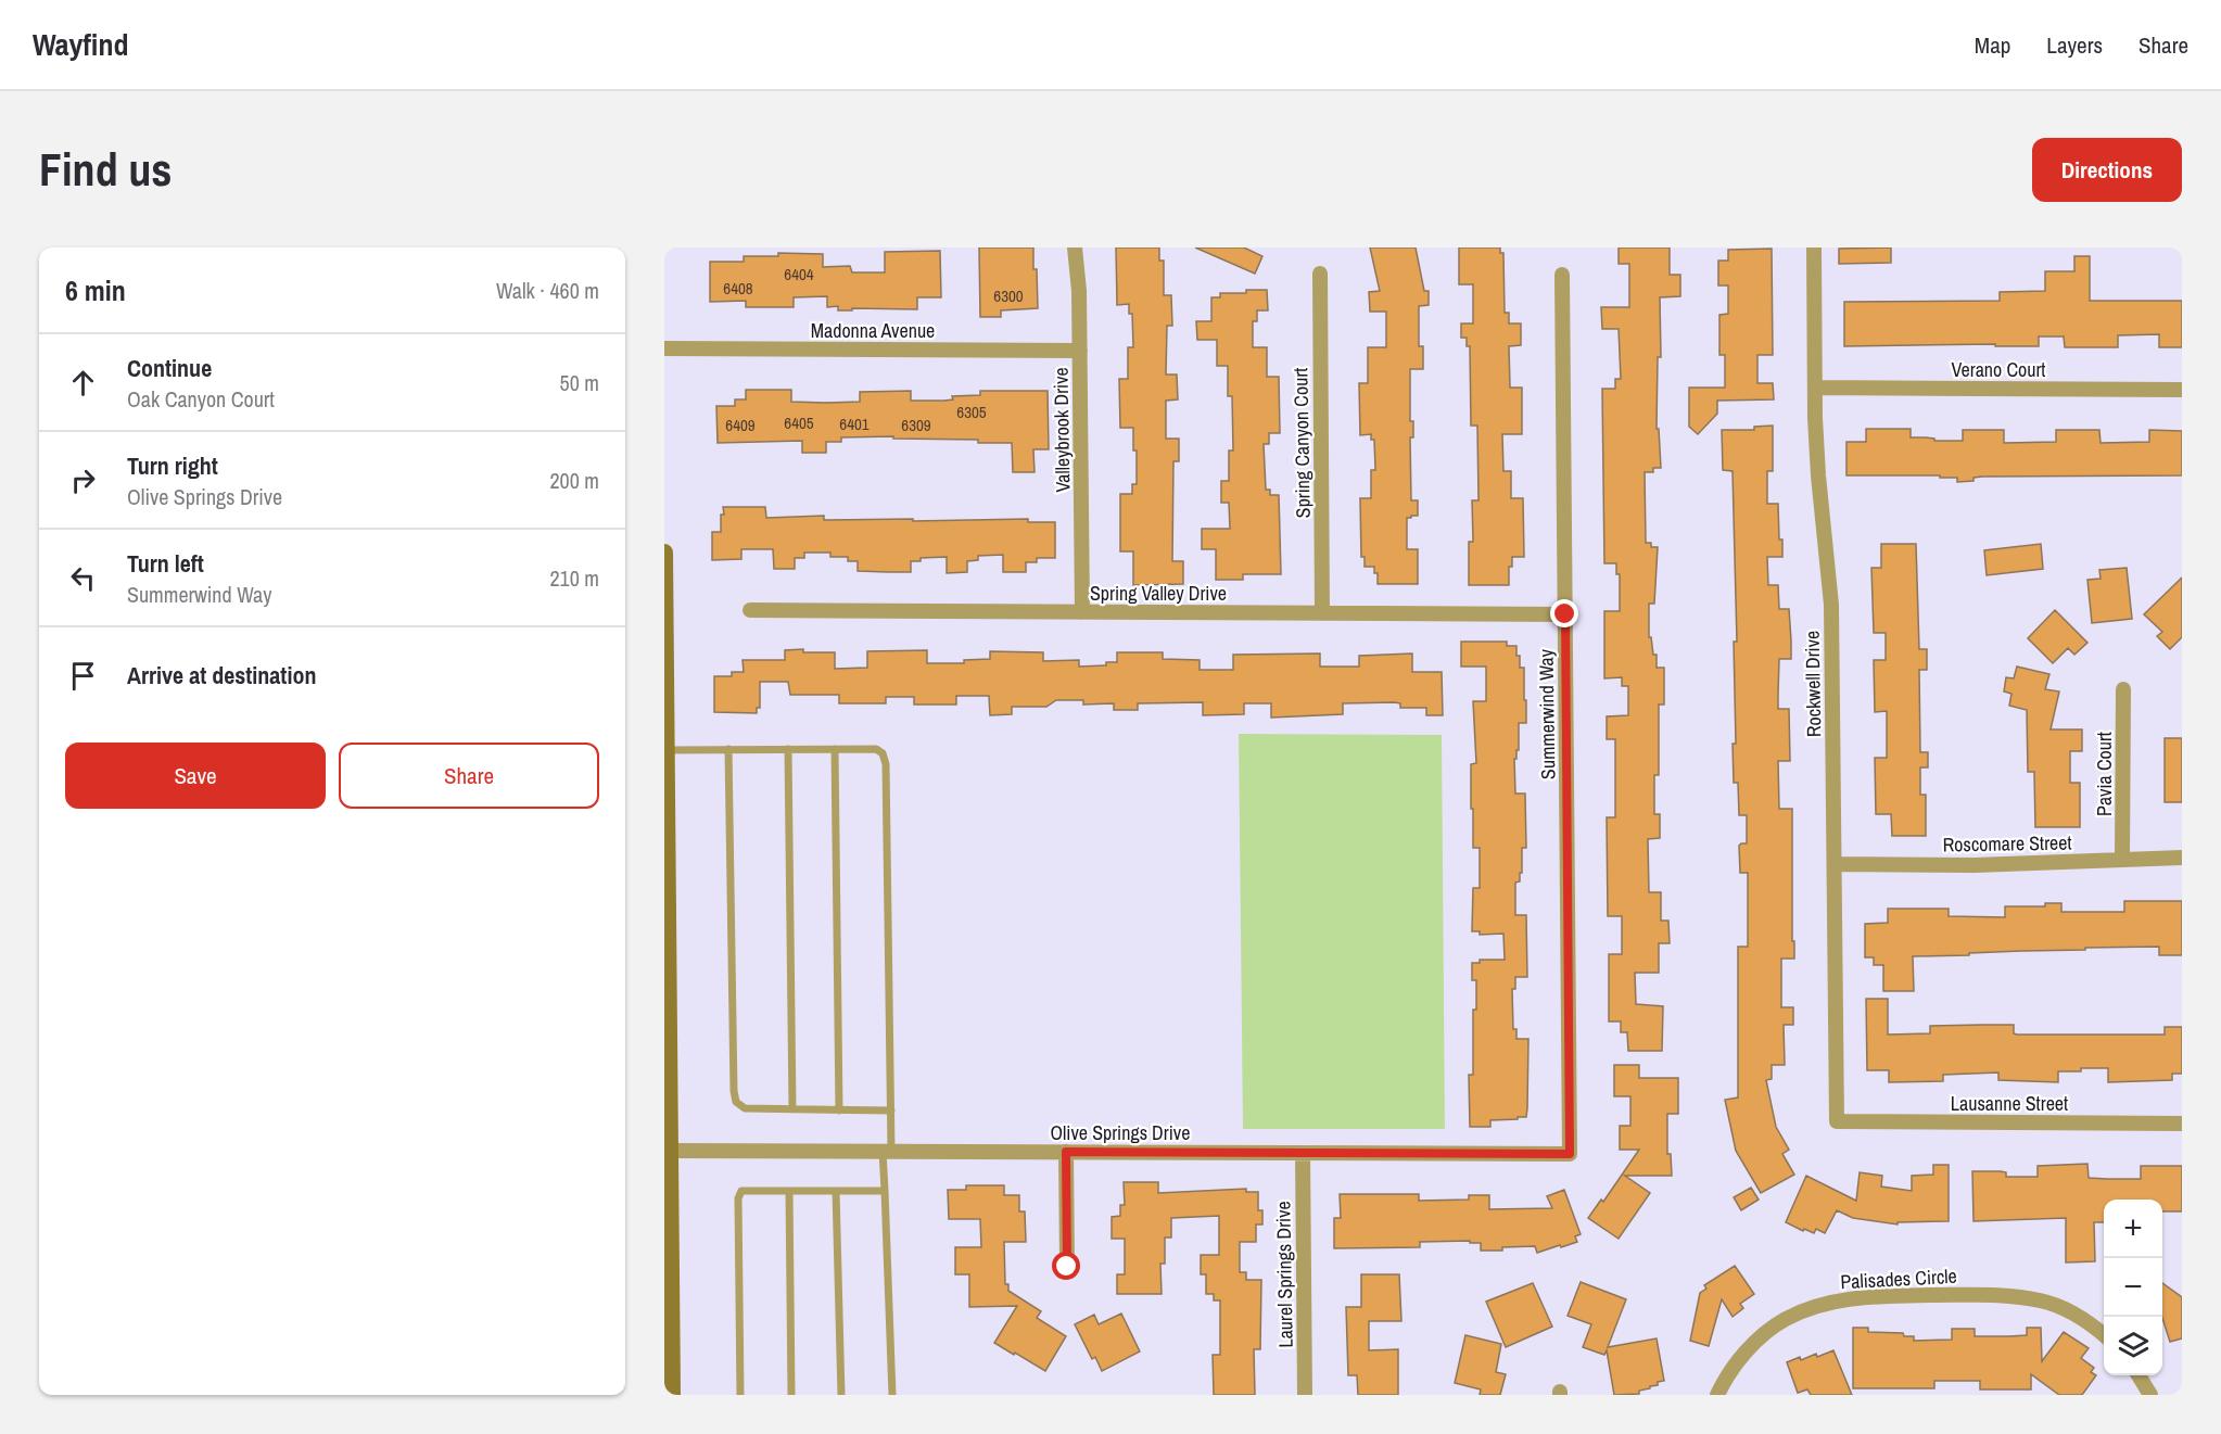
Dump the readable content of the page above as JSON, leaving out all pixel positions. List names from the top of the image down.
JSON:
{
  "streets": {
    "street": [
      "Madonna Avenue",
      "Verano Court",
      "Valleybrook Drive",
      "Spring Canyon Court",
      "Spring Valley Drive",
      "Rockwell Drive",
      "Summerwind Way",
      "Pavia Court",
      "Roscomare Street",
      "Lausanne Street",
      "Olive Springs Drive",
      "Laurel Springs Drive",
      "Palisades Circle"
    ]
  },
  "crossings": [
    ["Madonna Avenue", "Valleybrook Drive"],
    ["Verano Court", "Rockwell Drive"],
    ["Valleybrook Drive", "Spring Valley Drive"],
    ["Spring Canyon Court", "Spring Valley Drive"],
    ["Spring Valley Drive", "Summerwind Way"],
    ["Rockwell Drive", "Roscomare Street"],
    ["Rockwell Drive", "Lausanne Street"],
    ["Summerwind Way", "Olive Springs Drive"],
    ["Pavia Court", "Roscomare Street"],
    ["Olive Springs Drive", "Laurel Springs Drive"]
  ],
  "house_numbers": [
    "6404",
    "6408",
    "6300",
    "6305",
    "6405",
    "6401",
    "6409",
    "6309"
  ],
  "page": {
    "header": "Wayfind",
    "nav": ["Map", "Layers", "Share"],
    "buttons": [
      "Directions",
      ["Save", "Share"]
    ],
    "title": "Find us",
    "heading": ["6 min", "Walk · 460 m"],
    "list": [
      ["Continue", "Oak Canyon Court", "50 m"],
      ["Turn right", "Olive Springs Drive", "200 m"],
      ["Turn left", "Summerwind Way", "210 m"],
      "Arrive at destination"
    ],
    "map_buttons": ["+", "−"]
  }
}
